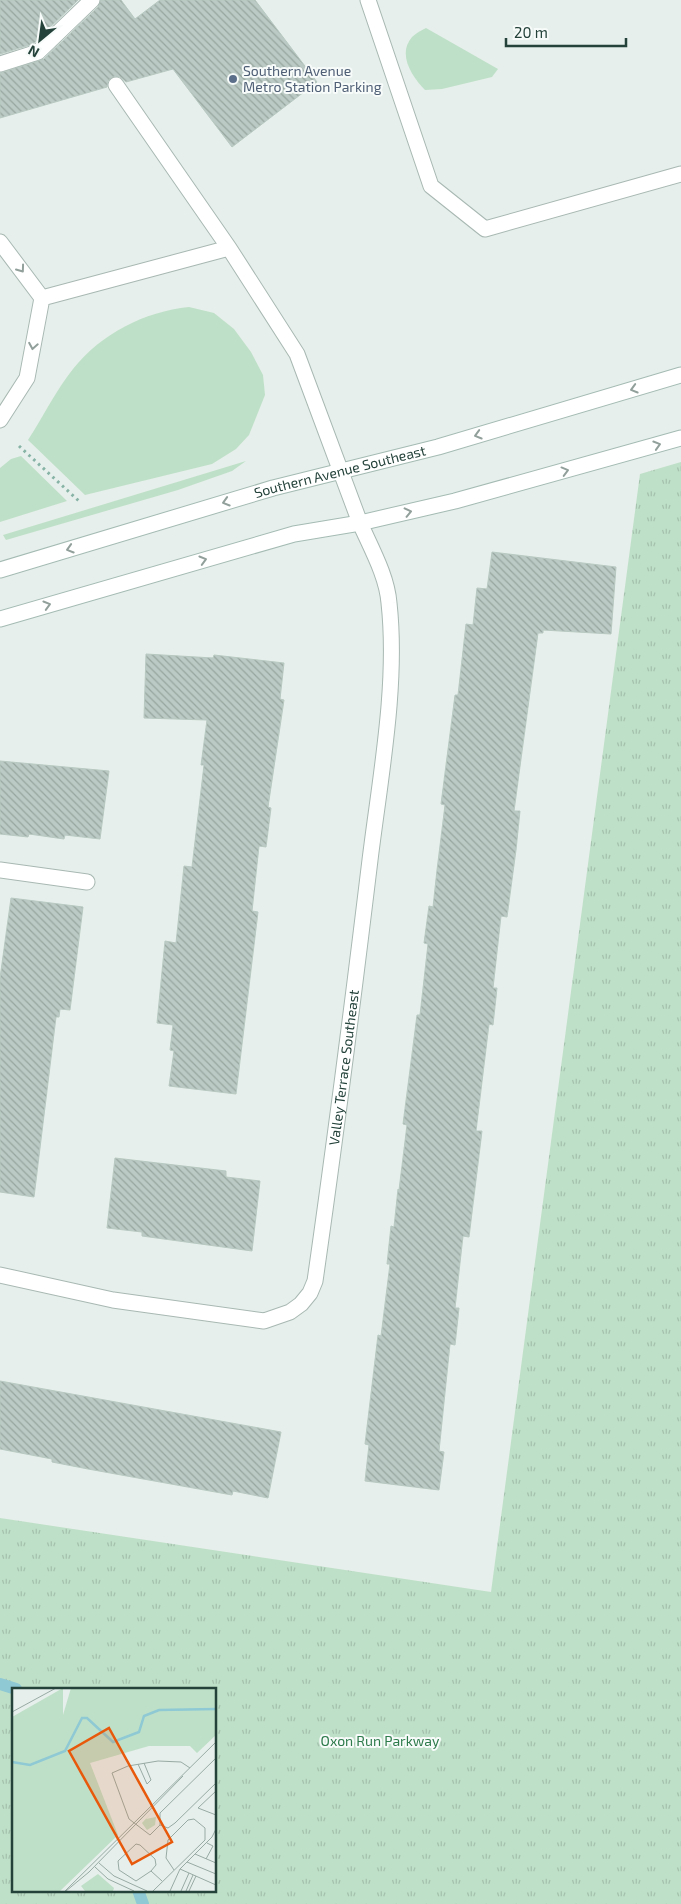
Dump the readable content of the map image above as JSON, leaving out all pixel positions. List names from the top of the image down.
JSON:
{
  "streets": {
    "main road": ["Southern Avenue Southeast", "Valley Terrace Southeast"]
  },
  "crossings": [
    ["Southern Avenue Southeast", "Valley Terrace Southeast"]
  ],
  "parks": ["Oxon Run Parkway"],
  "places": ["Southern Avenue Metro Station Parking"],
  "scale_bar": "20 m",
  "north": "bottom left"
}
